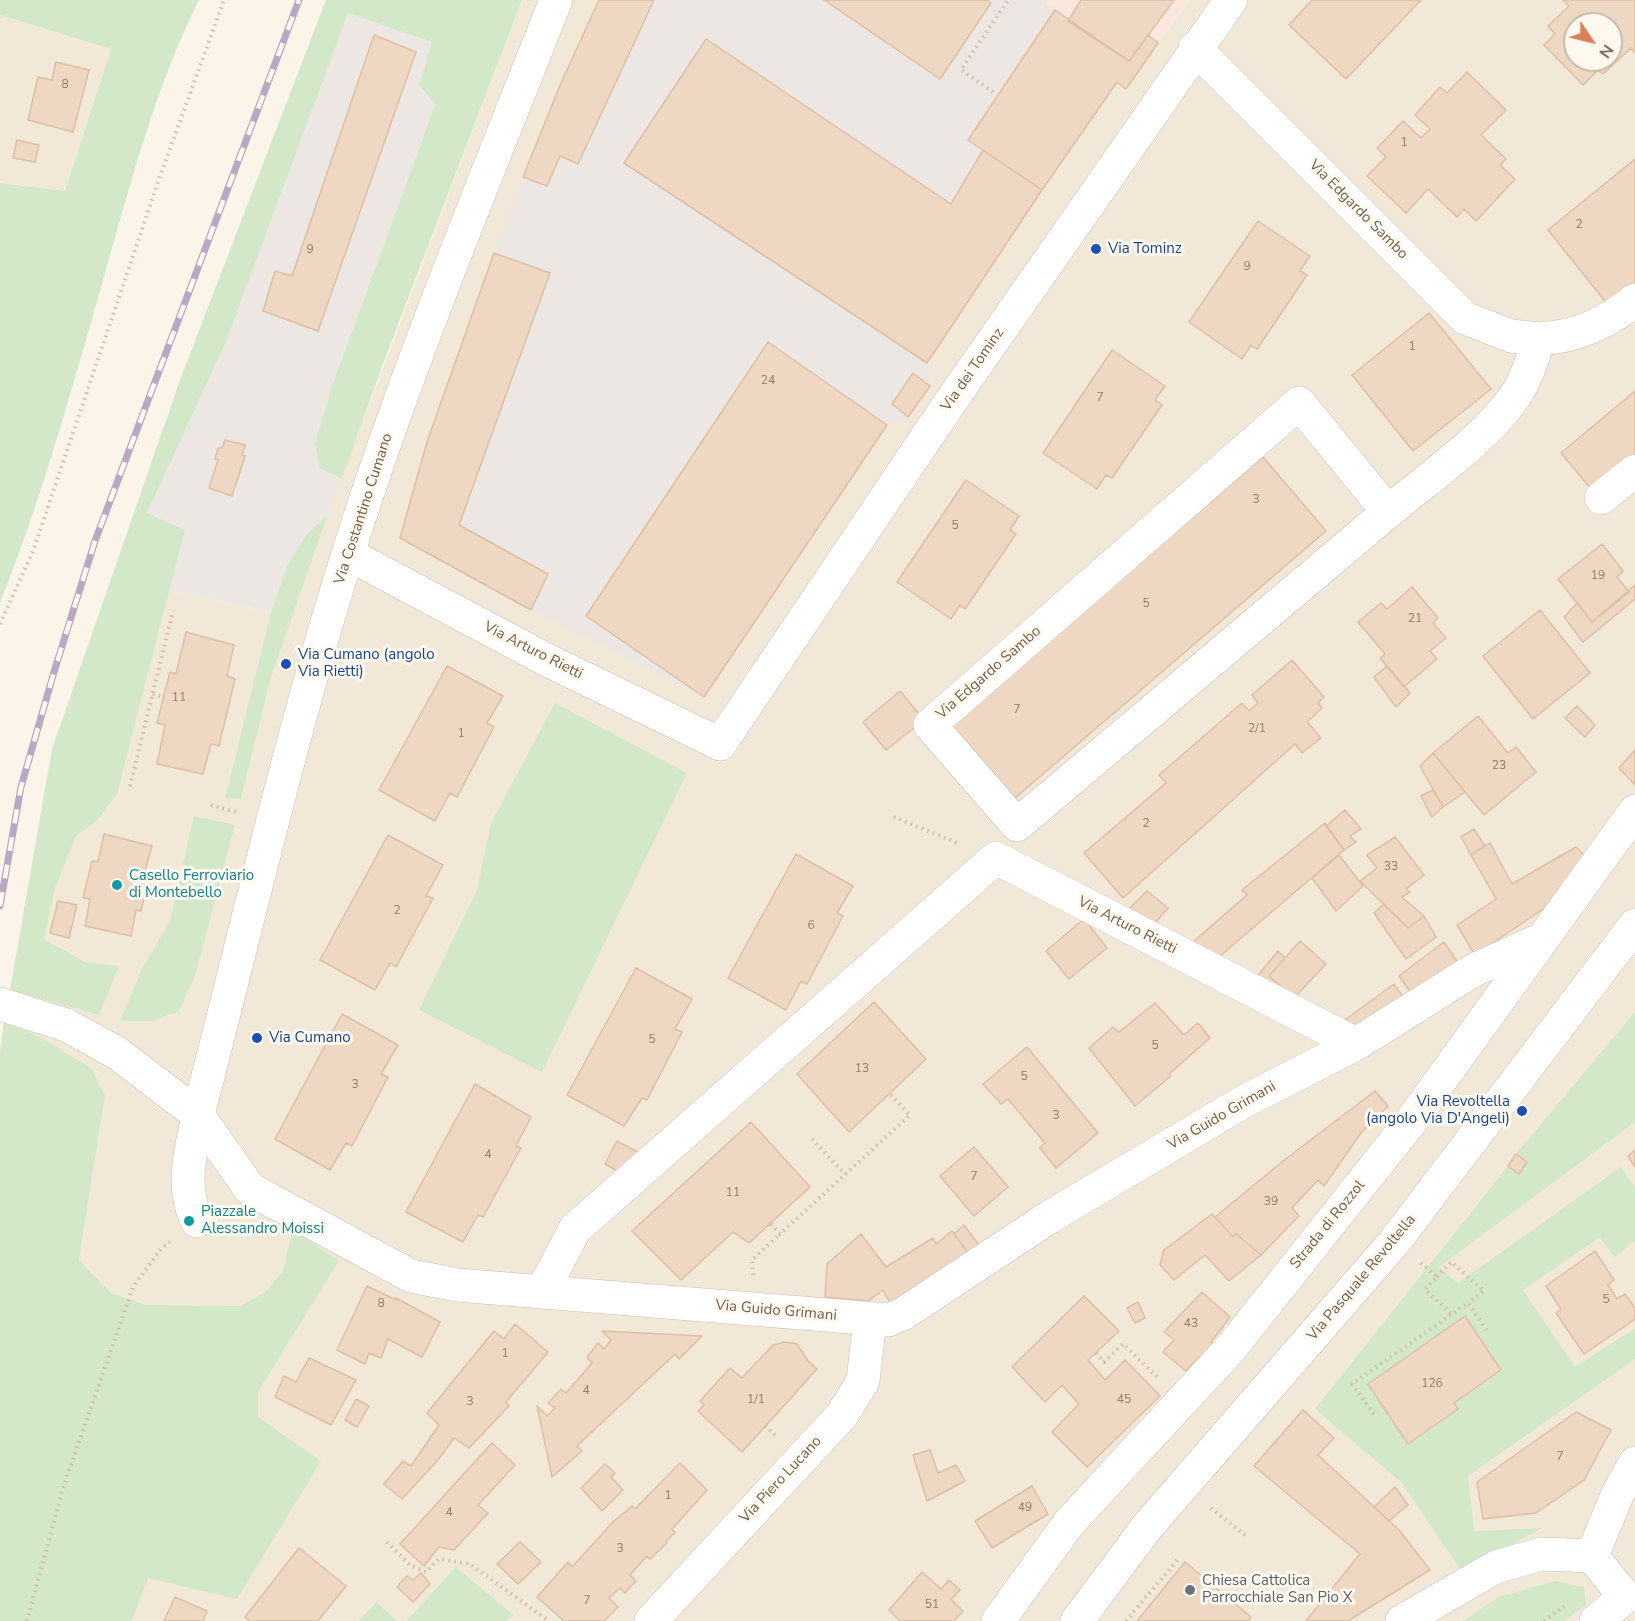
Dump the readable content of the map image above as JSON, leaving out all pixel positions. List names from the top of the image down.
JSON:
{
  "streets": {
    "street": [
      "Via Edgardo Sambo",
      "Via dei Tominz",
      "Via Costantino Cumano",
      "Via Arturo Rietti",
      "Via Guido Grimani",
      "Strada di Rozzol",
      "Via Pasquale Revoltella",
      "Via Piero Lucano"
    ]
  },
  "crossings": [
    ["Via Edgardo Sambo", "Via dei Tominz"],
    ["Via dei Tominz", "Via Arturo Rietti"],
    ["Via Costantino Cumano", "Via Arturo Rietti"],
    ["Via Costantino Cumano", "Via Guido Grimani"],
    ["Via Arturo Rietti", "Via Guido Grimani"],
    ["Via Guido Grimani", "Strada di Rozzol"],
    ["Via Guido Grimani", "Via Piero Lucano"]
  ],
  "places": [
    "Via Tominz",
    "Via Cumano (angolo Via Rietti)",
    "Casello Ferroviario di Montebello",
    "Via Cumano",
    "Via Revoltella (angolo Via D'Angeli)",
    "Piazzale Alessandro Moissi",
    "Chiesa Cattolica Parrocchiale San Pio X"
  ],
  "house_numbers": [
    "8",
    "1",
    "2",
    "9",
    "9",
    "1",
    "24",
    "7",
    "3",
    "5",
    "19",
    "5",
    "21",
    "11",
    "7",
    "2/1",
    "1",
    "23",
    "2",
    "33",
    "2",
    "6",
    "5",
    "5",
    "13",
    "5",
    "3",
    "3",
    "4",
    "7",
    "11",
    "39",
    "5",
    "8",
    "43",
    "1",
    "126",
    "4",
    "1/1",
    "45",
    "3",
    "7",
    "1",
    "49",
    "4",
    "3",
    "7",
    "51"
  ],
  "north": "bottom right"
}
